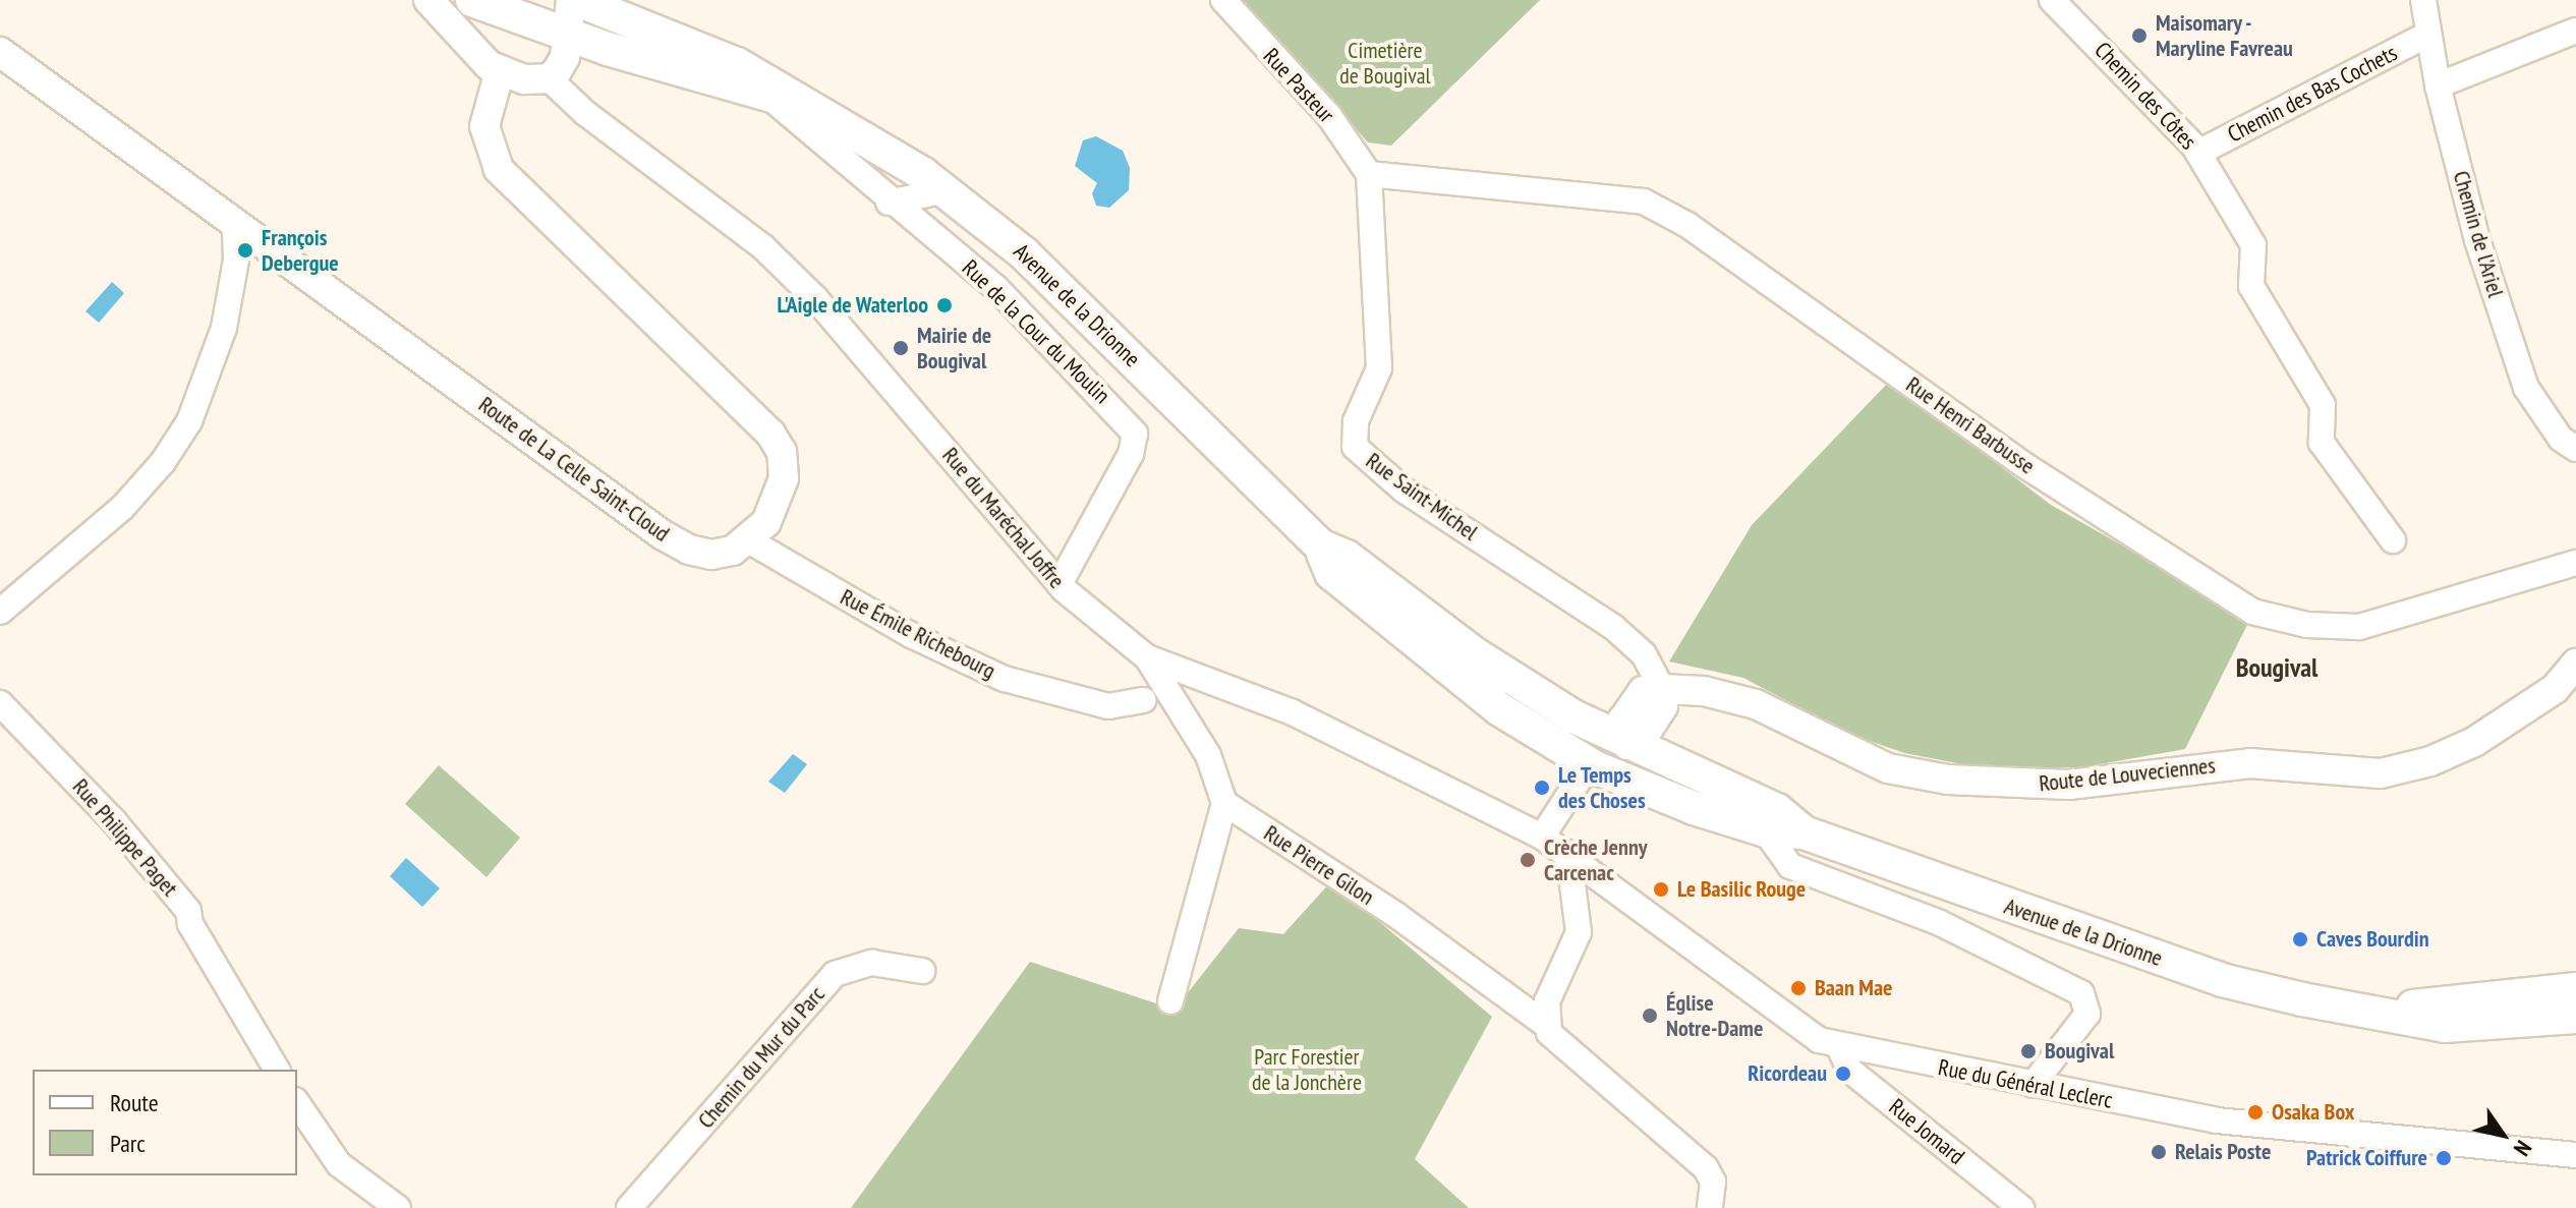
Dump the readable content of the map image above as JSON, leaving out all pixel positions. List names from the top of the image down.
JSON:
{
  "streets": {
    "main road": ["Avenue de la Drionne"],
    "street": [
      "Rue Pasteur",
      "Chemin des Bas Cochets",
      "Chemin des Côtes",
      "Chemin de l'Ariel",
      "Rue de la Cour du Moulin",
      "Rue Henri Barbusse",
      "Route de La Celle Saint-Cloud",
      "Rue Saint-Michel",
      "Rue du Maréchal Joffre",
      "Rue Émile Richebourg",
      "Route de Louveciennes",
      "Rue Philippe Paget",
      "Rue Pierre Gilon",
      "Chemin du Mur du Parc",
      "Rue du Général Leclerc",
      "Rue Jomard"
    ]
  },
  "crossings": [
    ["Rue Pasteur", "Rue Henri Barbusse"],
    ["Rue Pasteur", "Rue Saint-Michel"],
    ["Chemin des Bas Cochets", "Chemin des Côtes"],
    ["Chemin des Bas Cochets", "Chemin de l'Ariel"],
    ["Avenue de la Drionne", "Rue de la Cour du Moulin"],
    ["Avenue de la Drionne", "Rue du Maréchal Joffre"],
    ["Rue de la Cour du Moulin", "Rue du Maréchal Joffre"],
    ["Rue Henri Barbusse", "Rue Saint-Michel"],
    ["Route de La Celle Saint-Cloud", "Rue Émile Richebourg"],
    ["Rue Saint-Michel", "Route de Louveciennes"],
    ["Rue du Maréchal Joffre", "Rue du Général Leclerc"],
    ["Rue du Général Leclerc", "Rue Jomard"]
  ],
  "districts": ["Bougival"],
  "parks": ["Cimetière de Bougival", "Parc Forestier de la Jonchère"],
  "places": [
    "Maisomary - Maryline Favreau",
    "François Debergue",
    "L'Aigle de Waterloo",
    "Mairie de Bougival",
    "Le Temps des Choses",
    "Crèche Jenny Carcenac",
    "Le Basilic Rouge",
    "Caves Bourdin",
    "Baan Mae",
    "Église Notre-Dame",
    "Bougival",
    "Ricordeau",
    "Osaka Box",
    "Relais Poste",
    "Patrick Coiffure"
  ],
  "legend": ["Route", "Parc"],
  "north": "bottom right"
}
